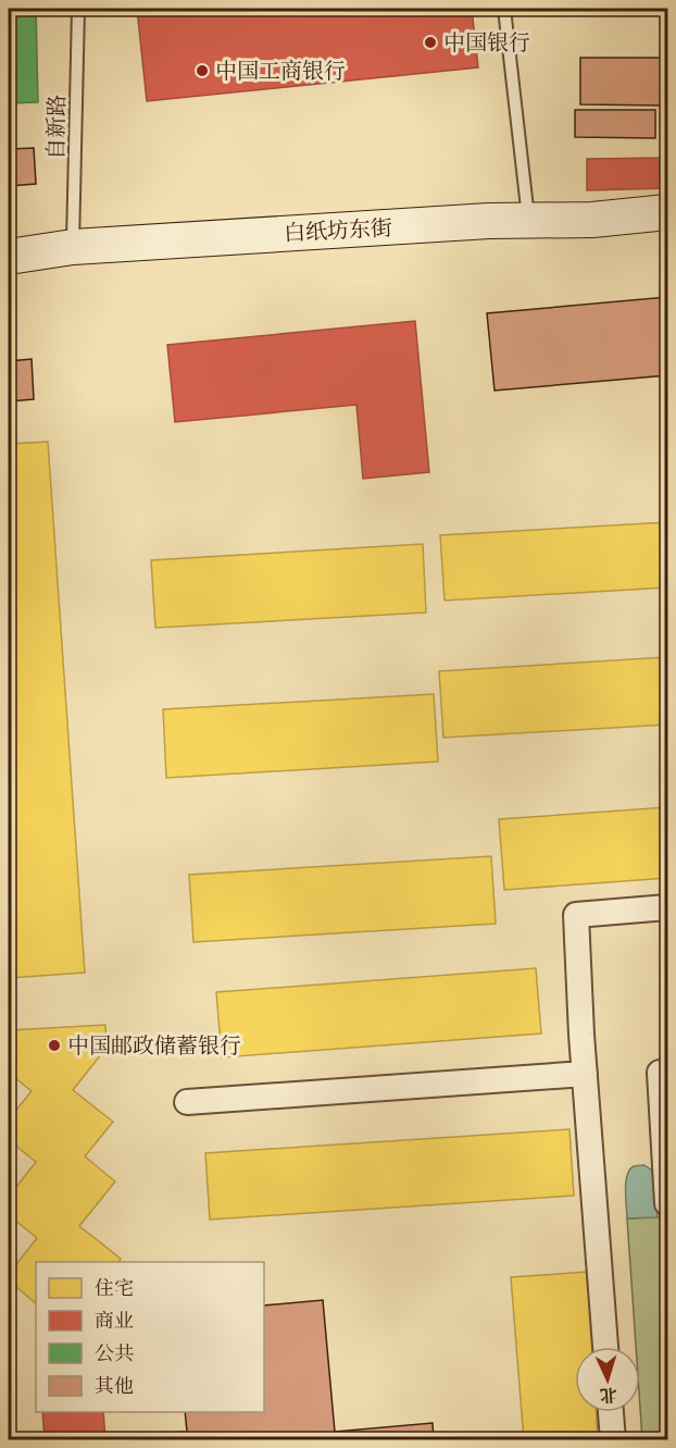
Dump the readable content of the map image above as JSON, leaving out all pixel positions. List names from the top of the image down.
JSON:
{
  "streets": {
    "street": ["白纸坊东街"],
    "lane": ["自新路"]
  },
  "crossings": [
    ["自新路", "白纸坊东街"]
  ],
  "places": ["中国银行", "中国工商银行", "中国邮政储蓄银行"],
  "legend": [
    "住宅",
    "商业",
    "公共",
    "其他"
  ],
  "north": "bottom"
}
